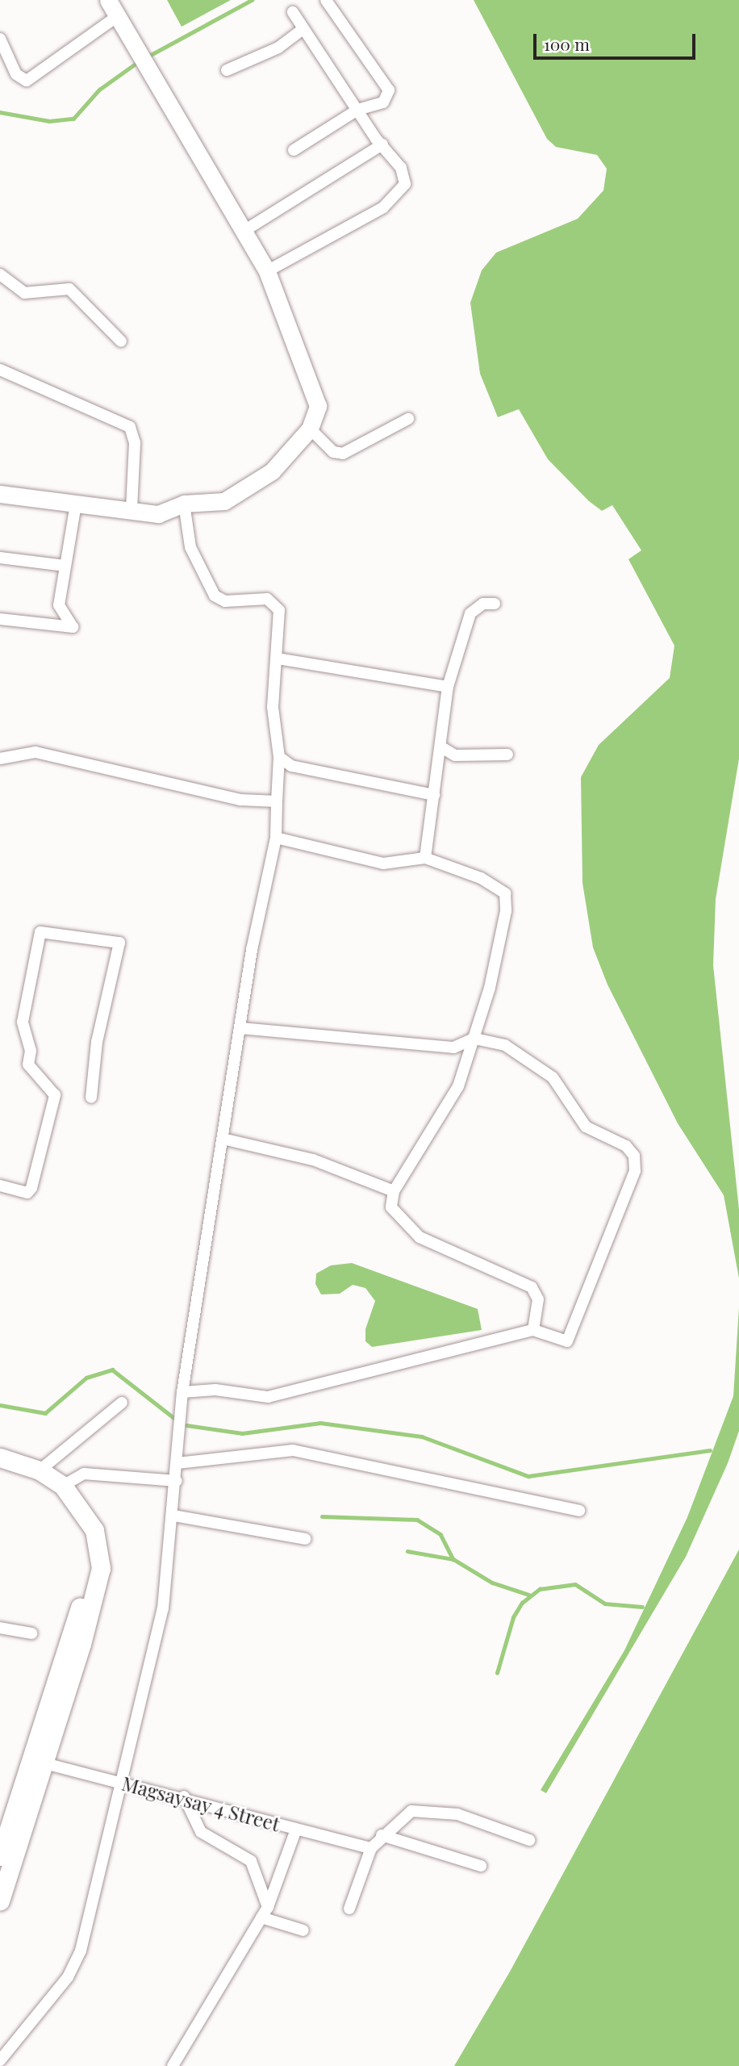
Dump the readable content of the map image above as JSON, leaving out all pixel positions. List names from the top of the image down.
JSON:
{
  "streets": {
    "street": ["Magsaysay 4 Street"]
  },
  "scale_bar": "100 m"
}
